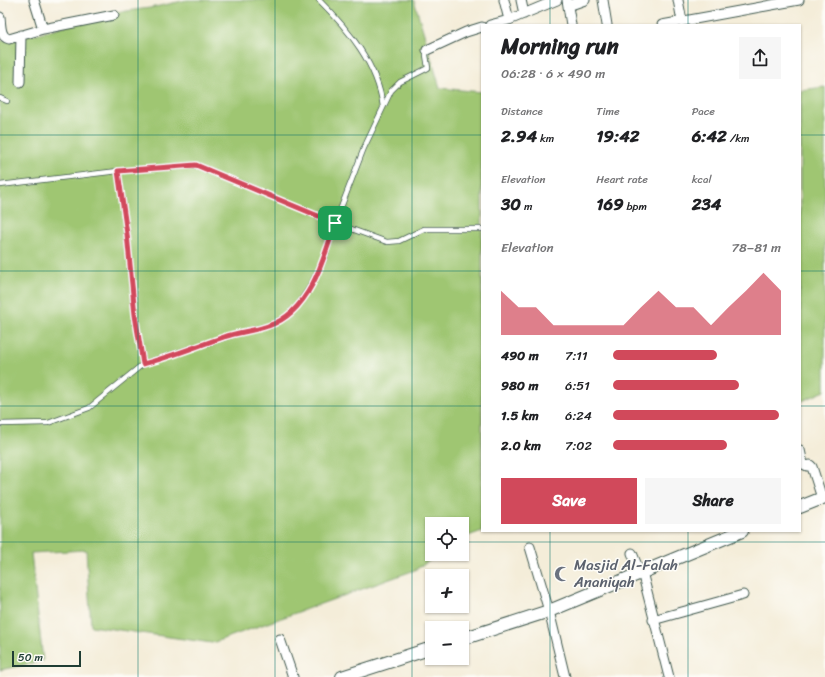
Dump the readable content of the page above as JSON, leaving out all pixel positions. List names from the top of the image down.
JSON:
{
  "places": {
    "mosque": ["Masjid Al-Falah Ananiyah"]
  },
  "scale_bar": "50 m",
  "page": {
    "heading": ["Morning run", "06:28 · 6 × 490 m"],
    "stats": [
      ["Distance", "2.94 km"],
      ["Time", "19:42"],
      ["Pace", "6:42 /km"],
      ["Elevation", "30 m"],
      ["Heart rate", "169 bpm"],
      ["kcal", "234"]
    ],
    "chart": ["Elevation", "78–81 m"],
    "list": [
      {
        "name": "490 m",
        "note": "7:11"
      },
      {
        "name": "980 m",
        "note": "6:51"
      },
      {
        "name": "1.5 km",
        "note": "6:24"
      },
      {
        "name": "2.0 km",
        "note": "7:02"
      }
    ],
    "buttons": ["Save", "Share"],
    "map_buttons": ["+", "−"],
    "scale": "50 m"
  }
}
